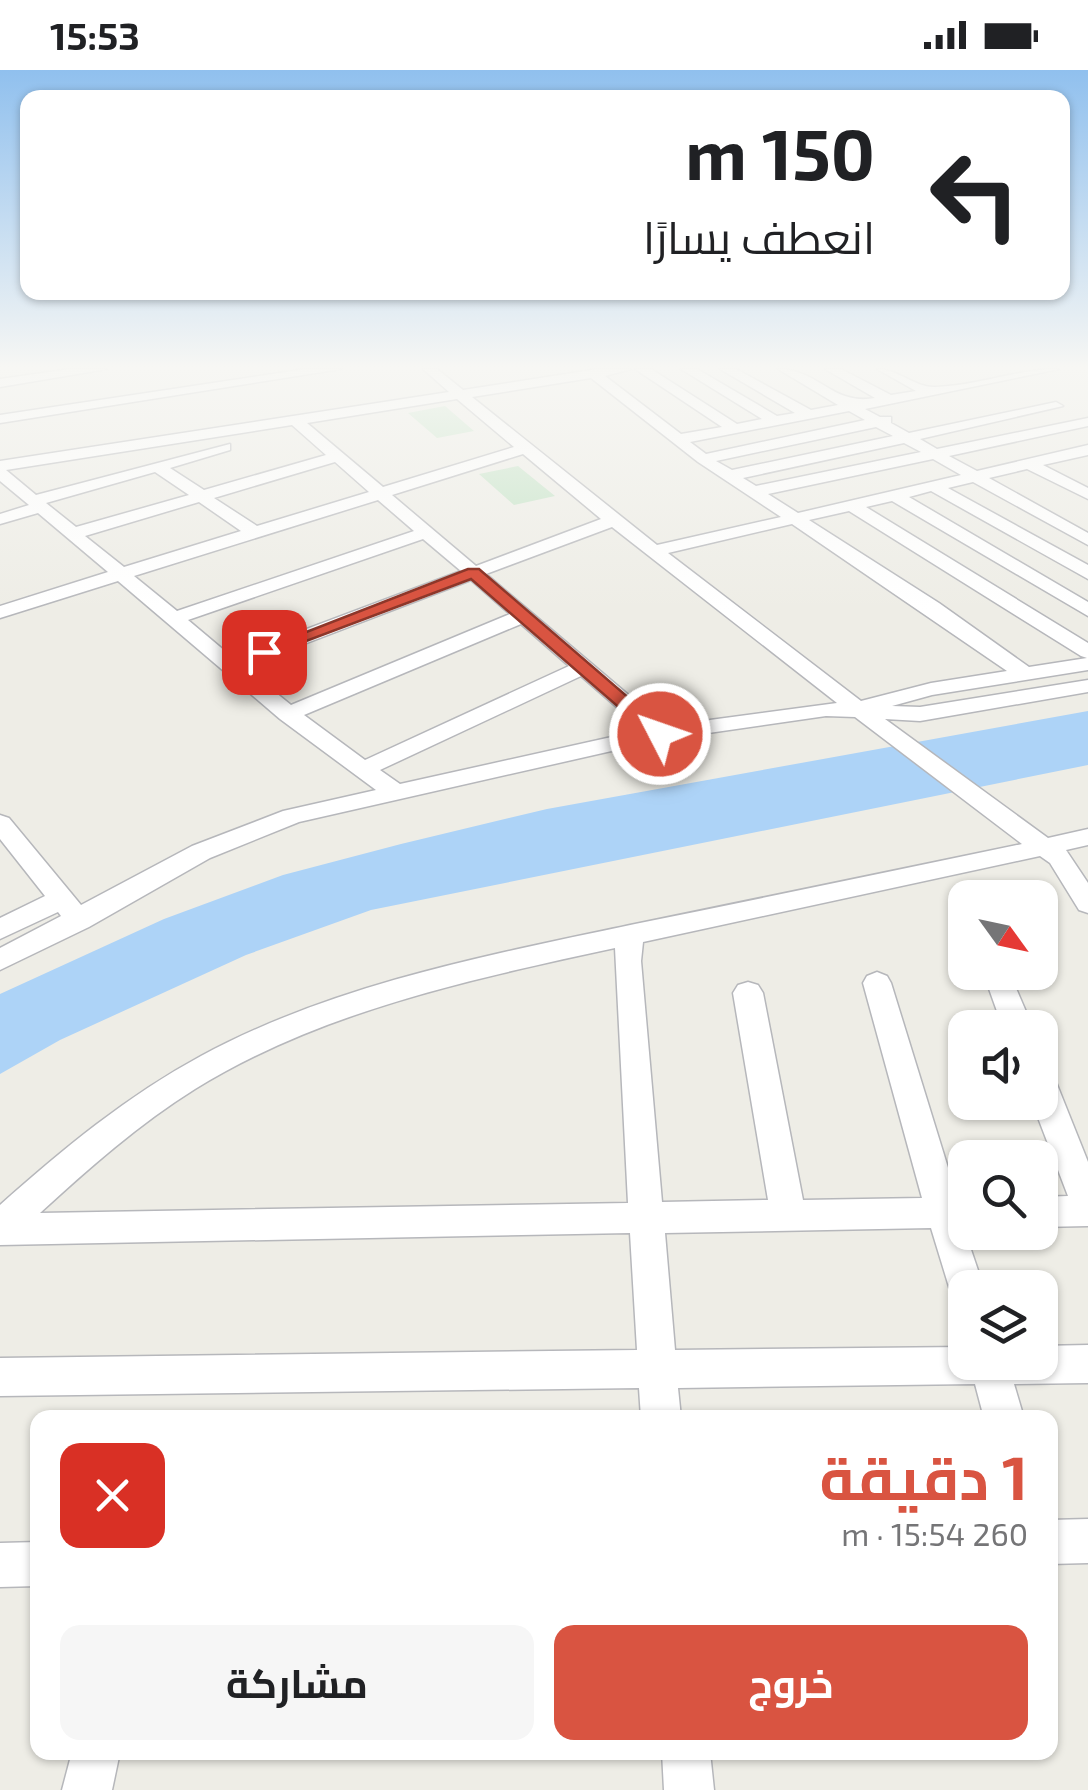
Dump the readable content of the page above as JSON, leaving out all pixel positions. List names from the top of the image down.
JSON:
{
  "north": "bottom right",
  "page": {
    "status": "15:53",
    "turn": ["150 m", "انعطف يسارًا"],
    "heading": ["1 دقيقة", "260 m · 15:54"],
    "buttons": ["خروج", "مشاركة"]
  }
}
